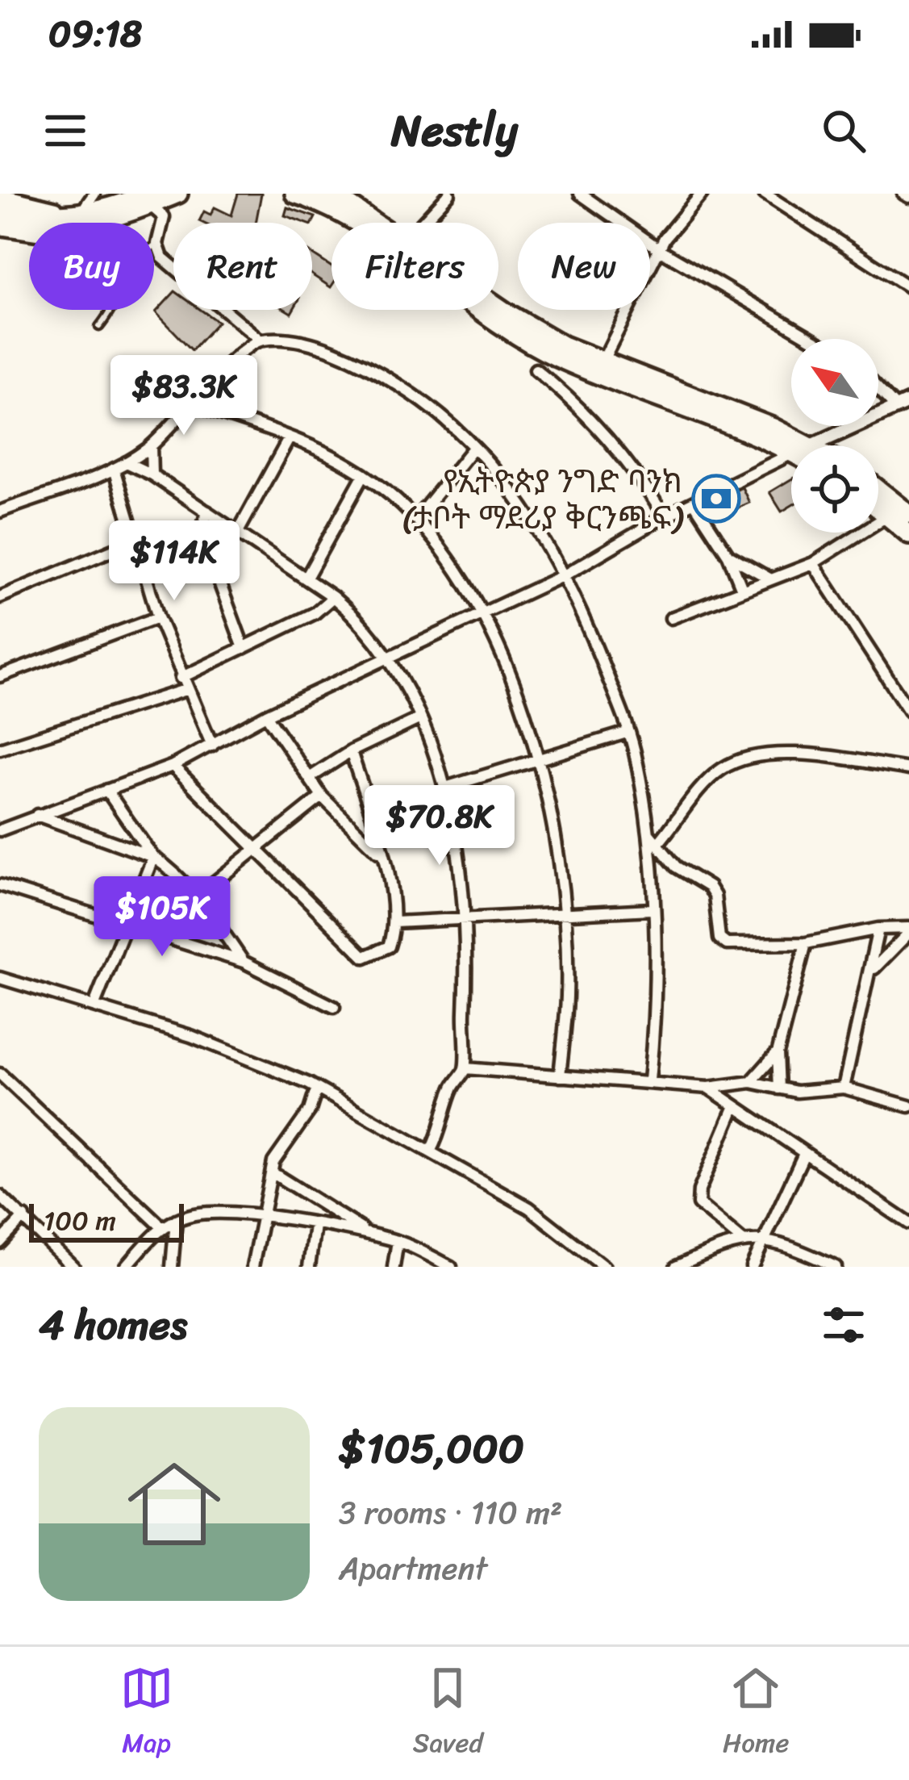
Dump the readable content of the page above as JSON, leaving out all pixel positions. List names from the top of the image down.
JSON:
{
  "places": {
    "bank": ["የኢትዮጵያ ንግድ ባንክ (ታቦት ማደሪያ ቅርንጫፍ)"]
  },
  "scale_bar": "100 m",
  "north": "top left",
  "page": {
    "status": "09:18",
    "header": "Nestly",
    "chip": [
      "Buy",
      "Rent",
      "Filters",
      "New"
    ],
    "price": [
      "$83.3K",
      "$114K",
      "$70.8K",
      "$105K"
    ],
    "scale": "100 m",
    "heading": "4 homes",
    "list": [
      {
        "name": "$105,000",
        "note": "3 rooms · 110 m² · Apartment"
      }
    ],
    "tabs": ["Map", "Saved", "Home"]
  }
}
